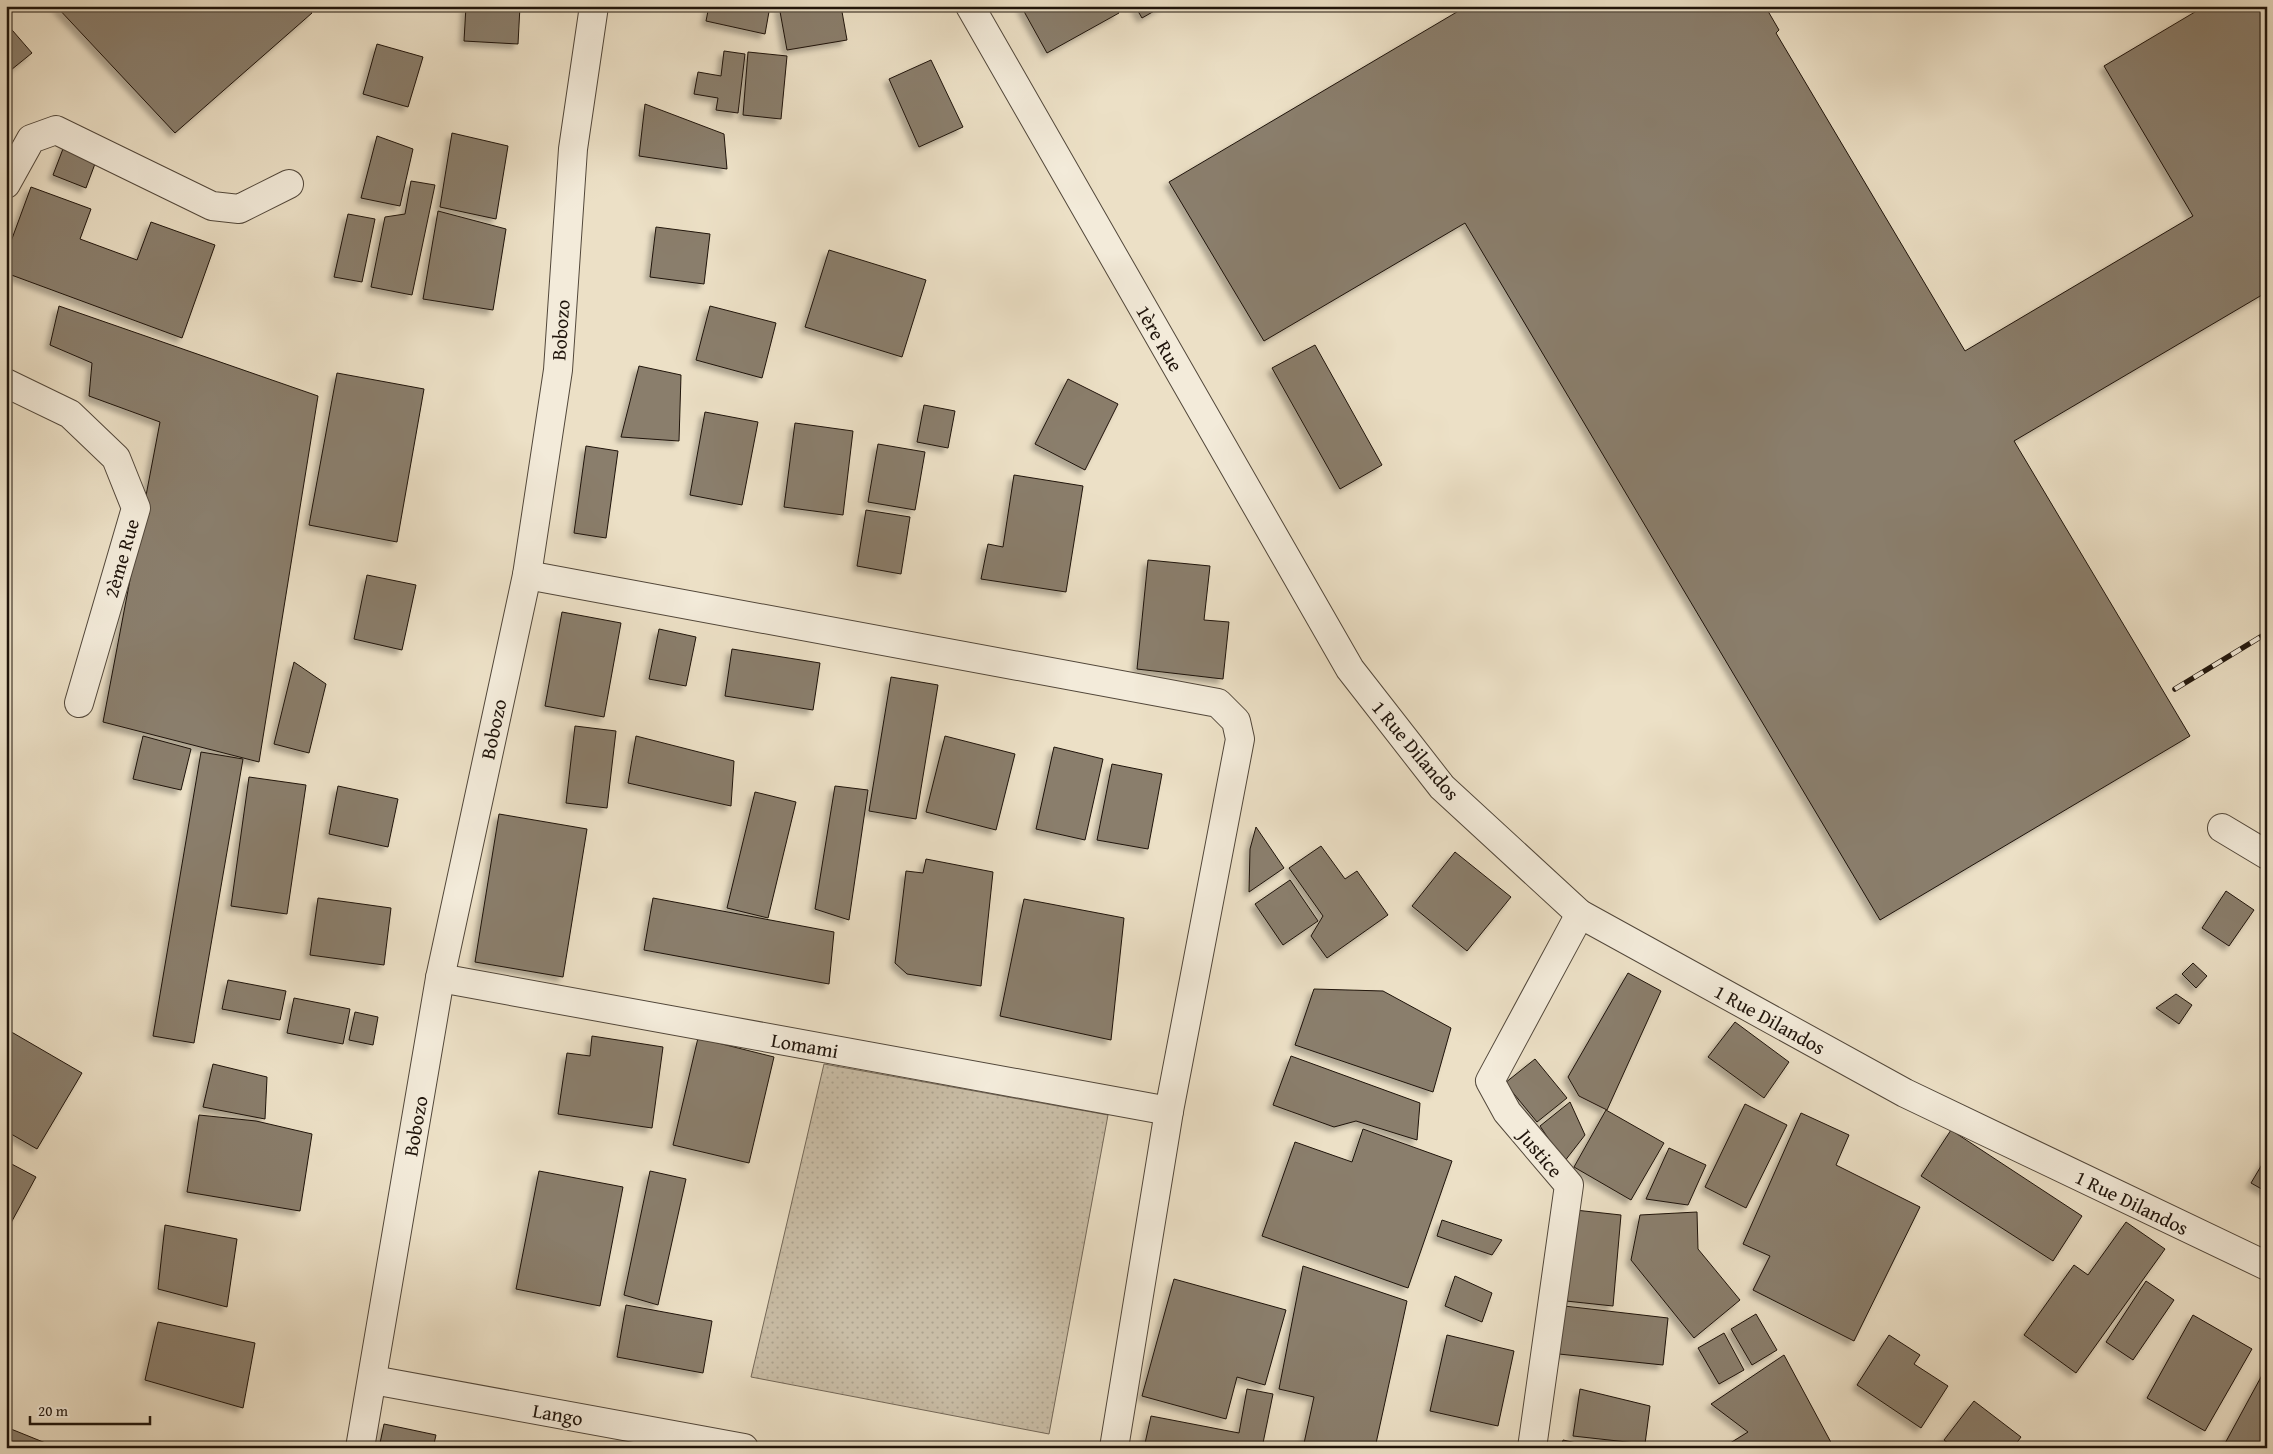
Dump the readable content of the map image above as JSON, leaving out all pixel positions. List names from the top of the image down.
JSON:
{
  "streets": {
    "street": [
      "Bobozo",
      "1ère Rue",
      "2ème Rue",
      "1 Rue Dilandos",
      "Lomami",
      "Justice",
      "Lango"
    ]
  },
  "crossings": [
    ["Bobozo", "Lomami"],
    ["Bobozo", "Lango"],
    ["1ère Rue", "1 Rue Dilandos"],
    ["1 Rue Dilandos", "Justice"]
  ],
  "scale_bar": "20 m"
}
